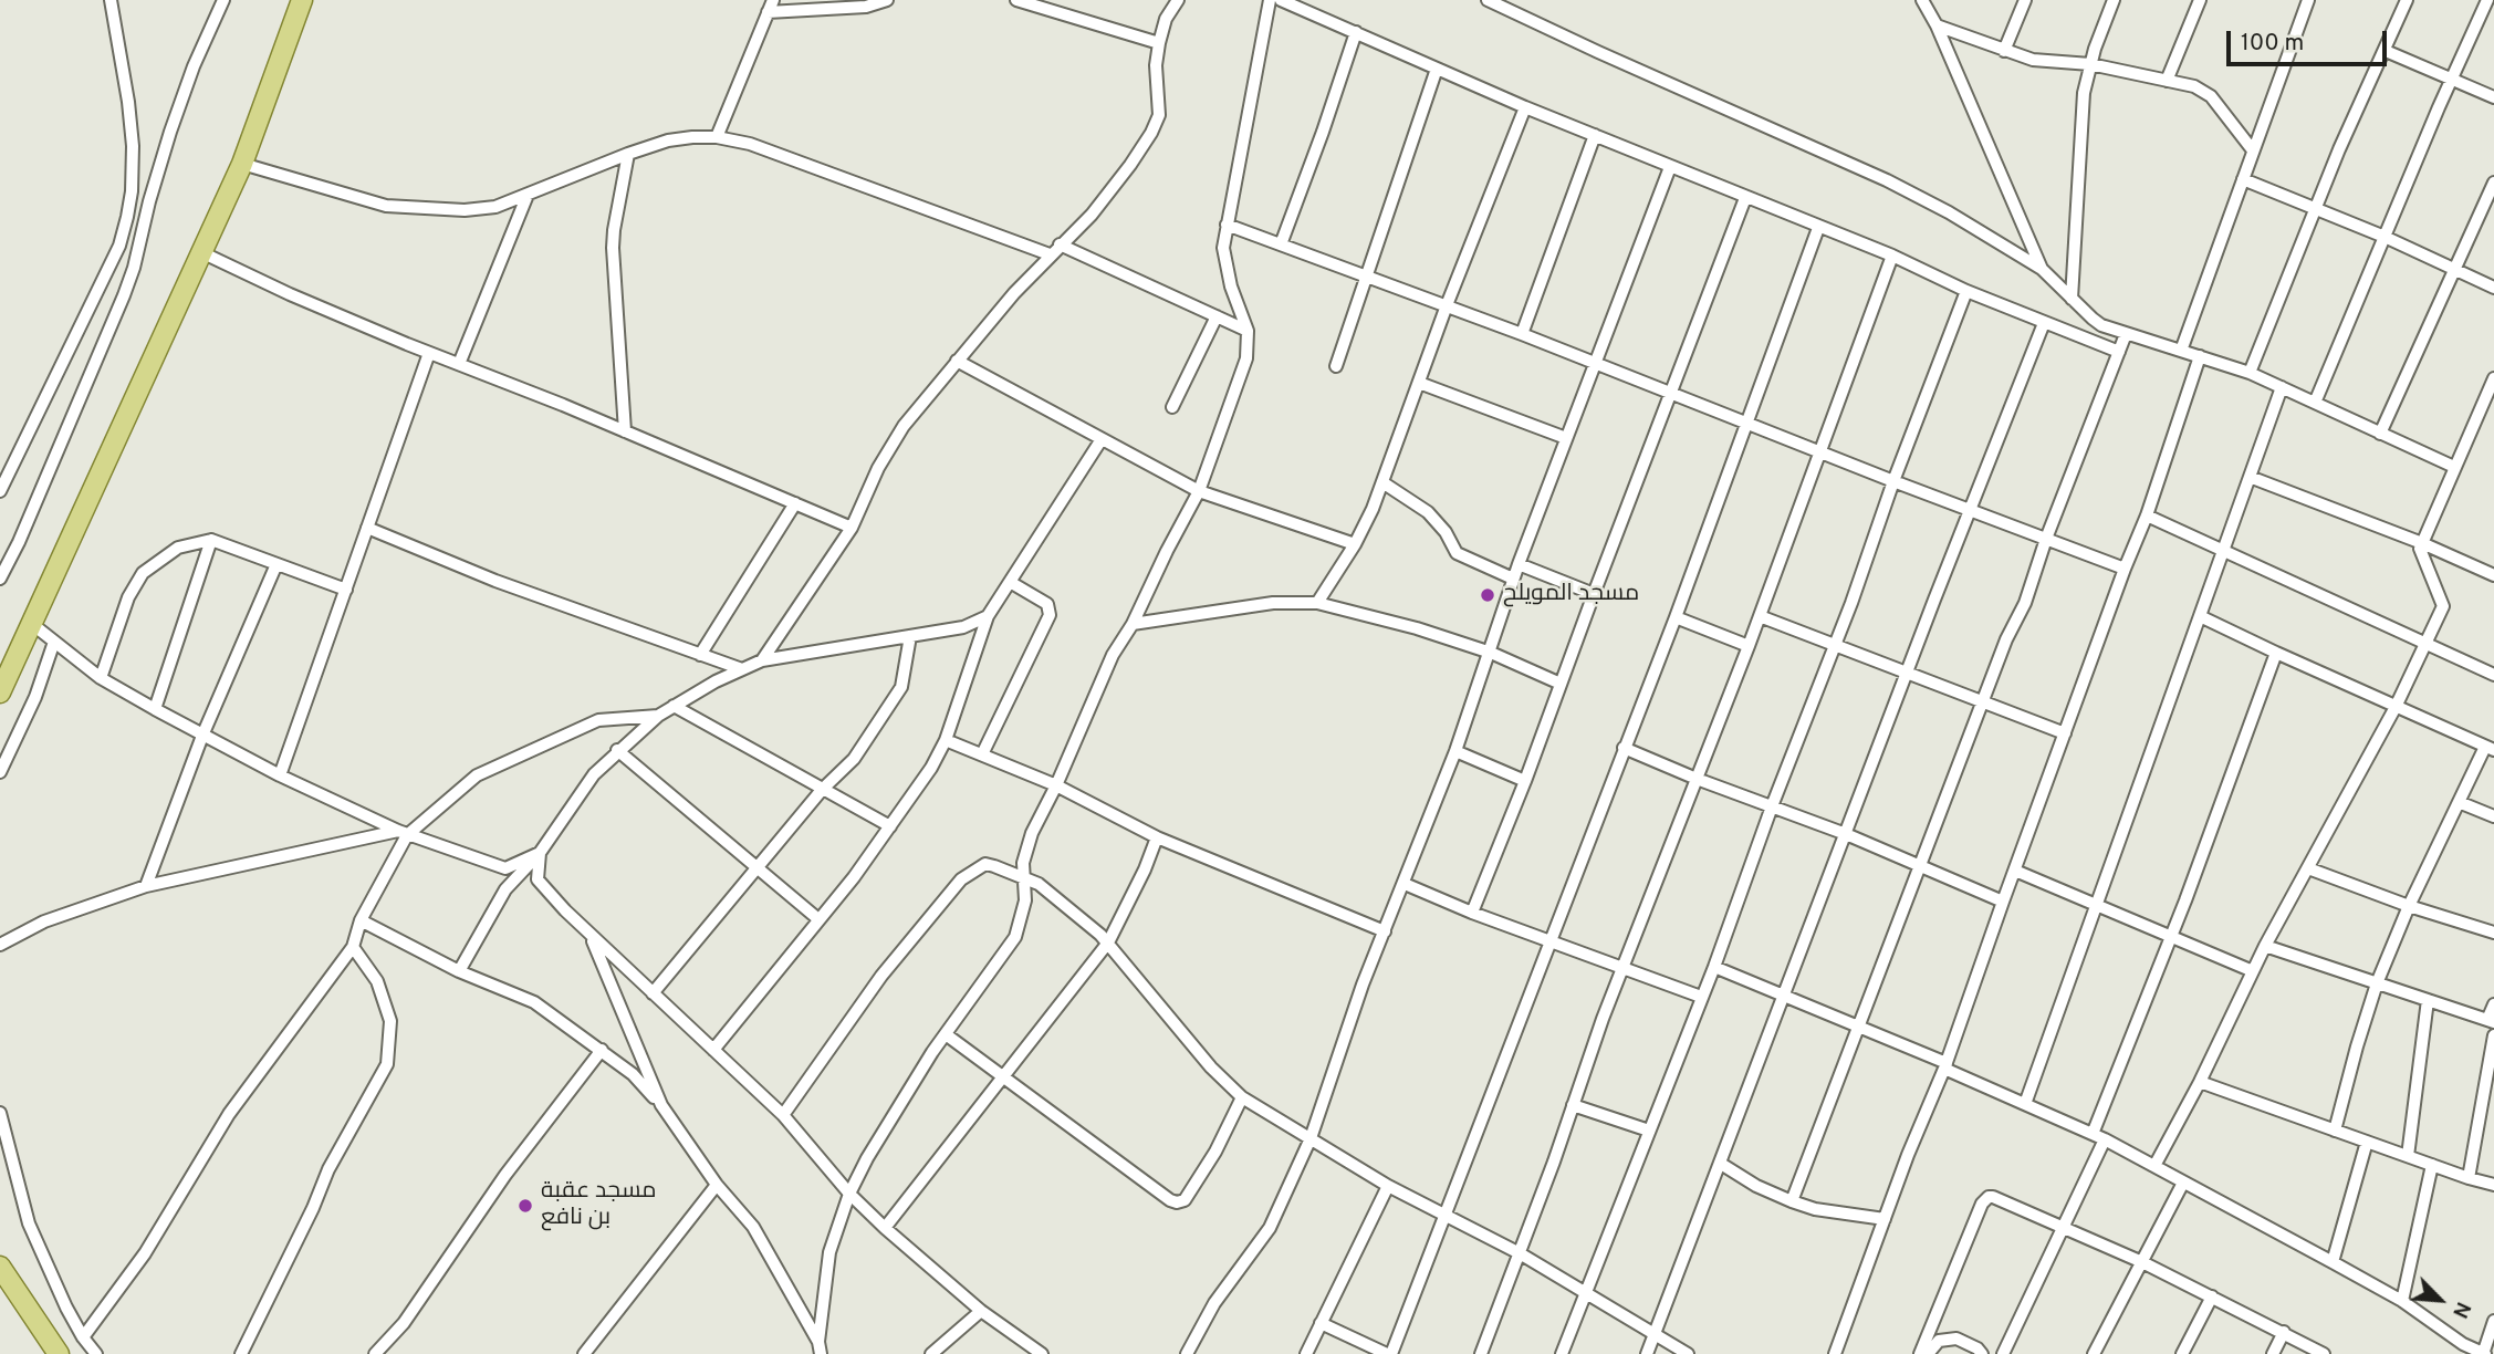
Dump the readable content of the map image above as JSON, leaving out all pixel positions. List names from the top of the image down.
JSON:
{
  "places": ["مسجد المويلح", "مسجد عقبة بن نافع"],
  "scale_bar": "100 m",
  "north": "bottom right"
}
